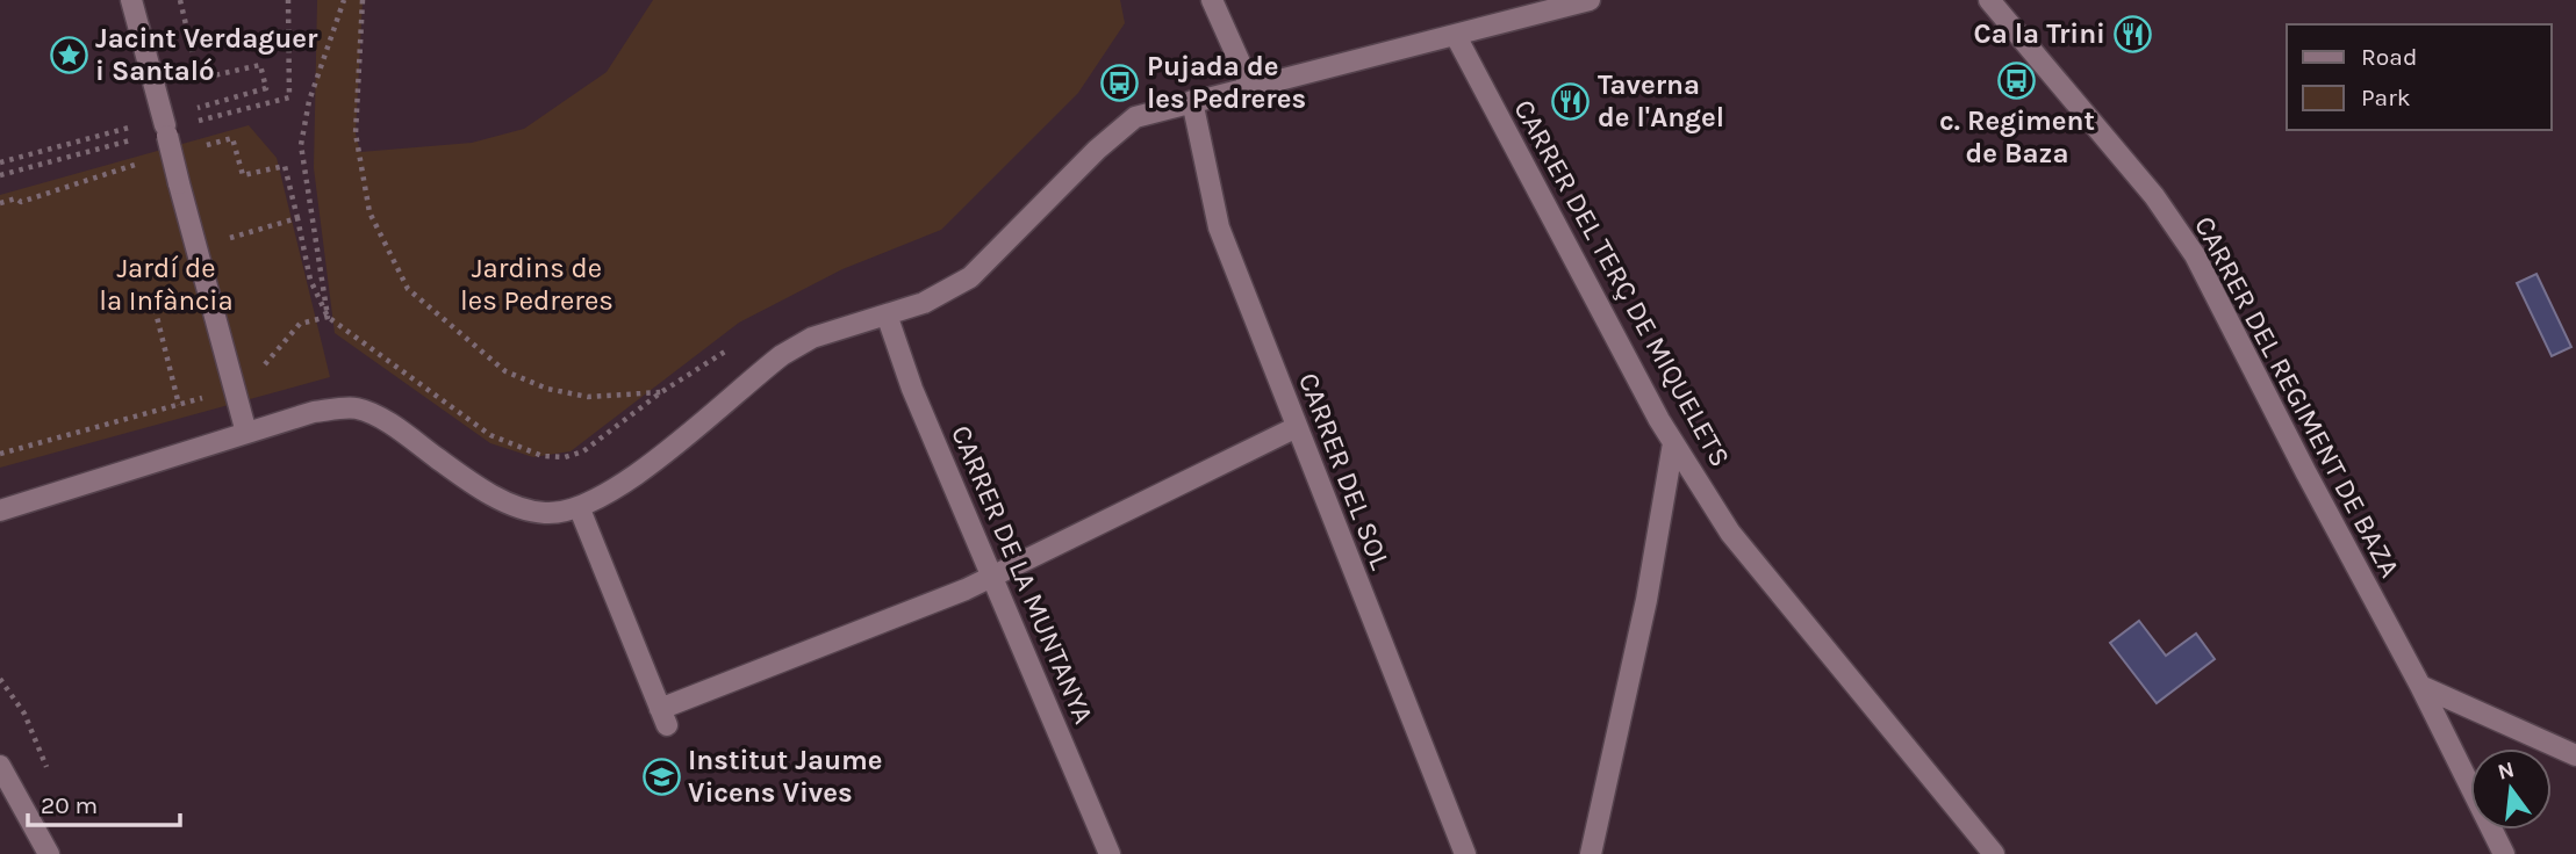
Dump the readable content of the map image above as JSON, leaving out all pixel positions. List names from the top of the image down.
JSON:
{
  "streets": {
    "street": [
      "CARRER DEL TERÇ DE MIQUELETS",
      "CARRER DEL REGIMENT DE BAZA",
      "CARRER DEL SOL",
      "CARRER DE LA MUNTANYA"
    ]
  },
  "parks": ["Jardí de la Infància", "Jardins de les Pedreres"],
  "places": {
    "restaurant": ["Ca la Trini", "Taverna de l'Angel"],
    "place": ["Jacint Verdaguer i Santaló"],
    "bus stop": ["c. Regiment de Baza", "Pujada de les Pedreres"],
    "school or university": ["Institut Jaume Vicens Vives"]
  },
  "legend": ["Road", "Park"],
  "scale_bar": "20 m",
  "north": "top"
}
